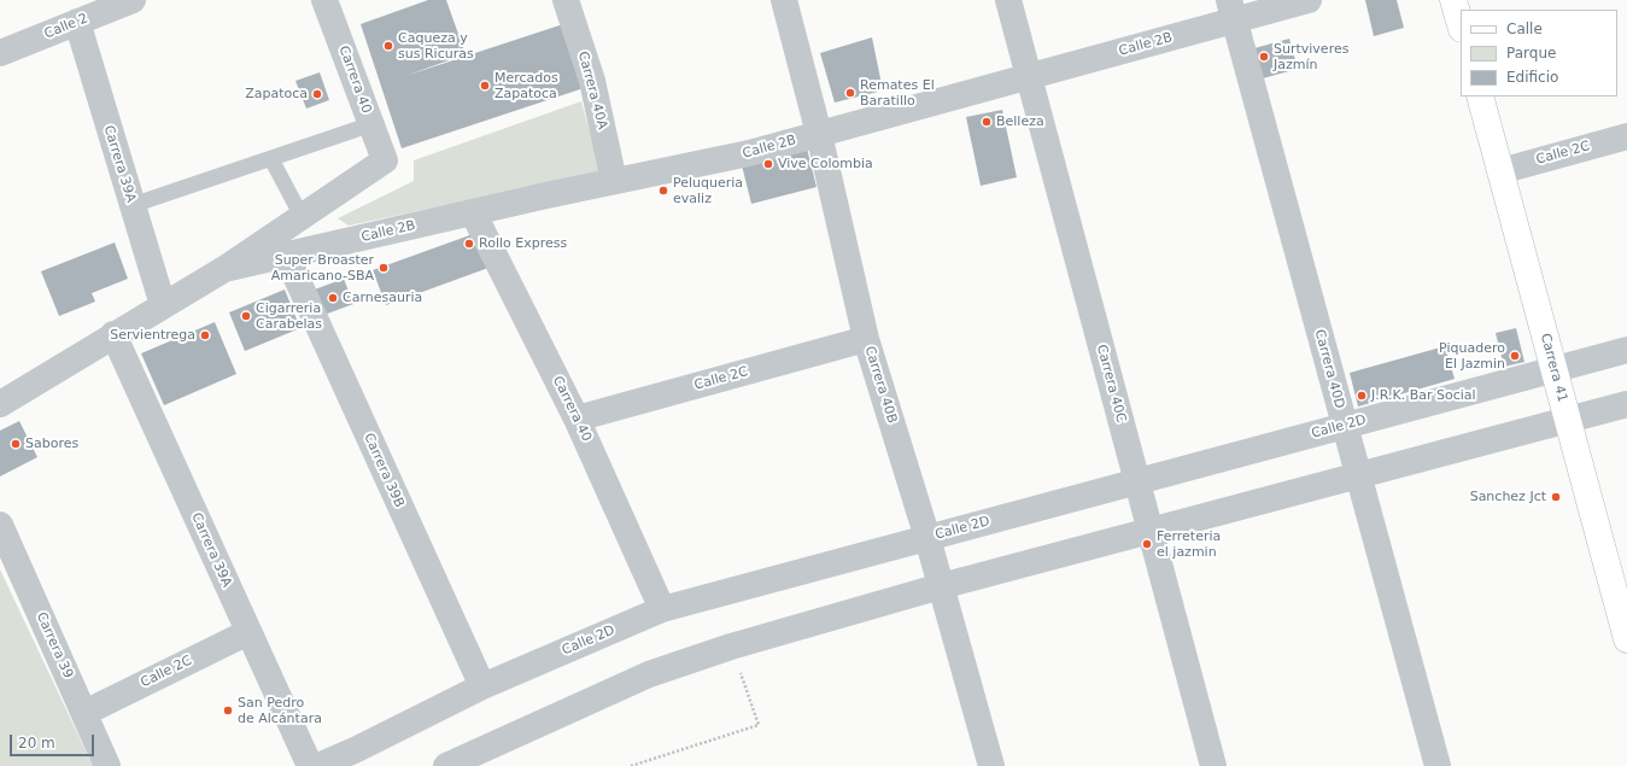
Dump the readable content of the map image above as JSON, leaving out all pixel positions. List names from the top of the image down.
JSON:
{
  "streets": {
    "street": [
      "Calle 2",
      "Calle 2B",
      "Carrera 40",
      "Carrera 40A",
      "Calle 2C",
      "Carrera 39A",
      "Carrera 41",
      "Carrera 40D",
      "Carrera 40C",
      "Carrera 40B",
      "Calle 2D",
      "Carrera 39B",
      "Carrera 39"
    ]
  },
  "crossings": [
    ["Calle 2", "Carrera 39A"],
    ["Calle 2B", "Carrera 40"],
    ["Calle 2B", "Carrera 40A"],
    ["Calle 2B", "Carrera 39A"],
    ["Calle 2B", "Carrera 40D"],
    ["Calle 2B", "Carrera 40C"],
    ["Calle 2B", "Carrera 40B"],
    ["Calle 2B", "Carrera 39B"],
    ["Carrera 40", "Calle 2C"],
    ["Carrera 40", "Calle 2D"],
    ["Calle 2C", "Carrera 39A"],
    ["Calle 2C", "Carrera 41"],
    ["Calle 2C", "Carrera 40B"],
    ["Calle 2C", "Carrera 39"],
    ["Carrera 41", "Calle 2D"],
    ["Carrera 40D", "Calle 2D"],
    ["Carrera 40C", "Calle 2D"],
    ["Carrera 40B", "Calle 2D"],
    ["Calle 2D", "Carrera 39B"]
  ],
  "places": [
    "Caqueza y sus Ricuras",
    "Surtviveres Jazmín",
    "Mercados Zapatoca",
    "Remates El Baratillo",
    "Zapatoca",
    "Belleza",
    "Vive Colombia",
    "Peluqueria evaliz",
    "Rollo Express",
    "Super Broaster Amaricano-SBA",
    "Carnesauria",
    "Cigarreria Carabelas",
    "Servientrega",
    "Piquadero El Jazmin",
    "J.R.K. Bar Social",
    "Sabores",
    "Sanchez Jct",
    "Ferreteria el jazmin",
    "San Pedro de Alcántara"
  ],
  "legend": ["Calle", "Parque", "Edificio"],
  "scale_bar": "20 m"
}
